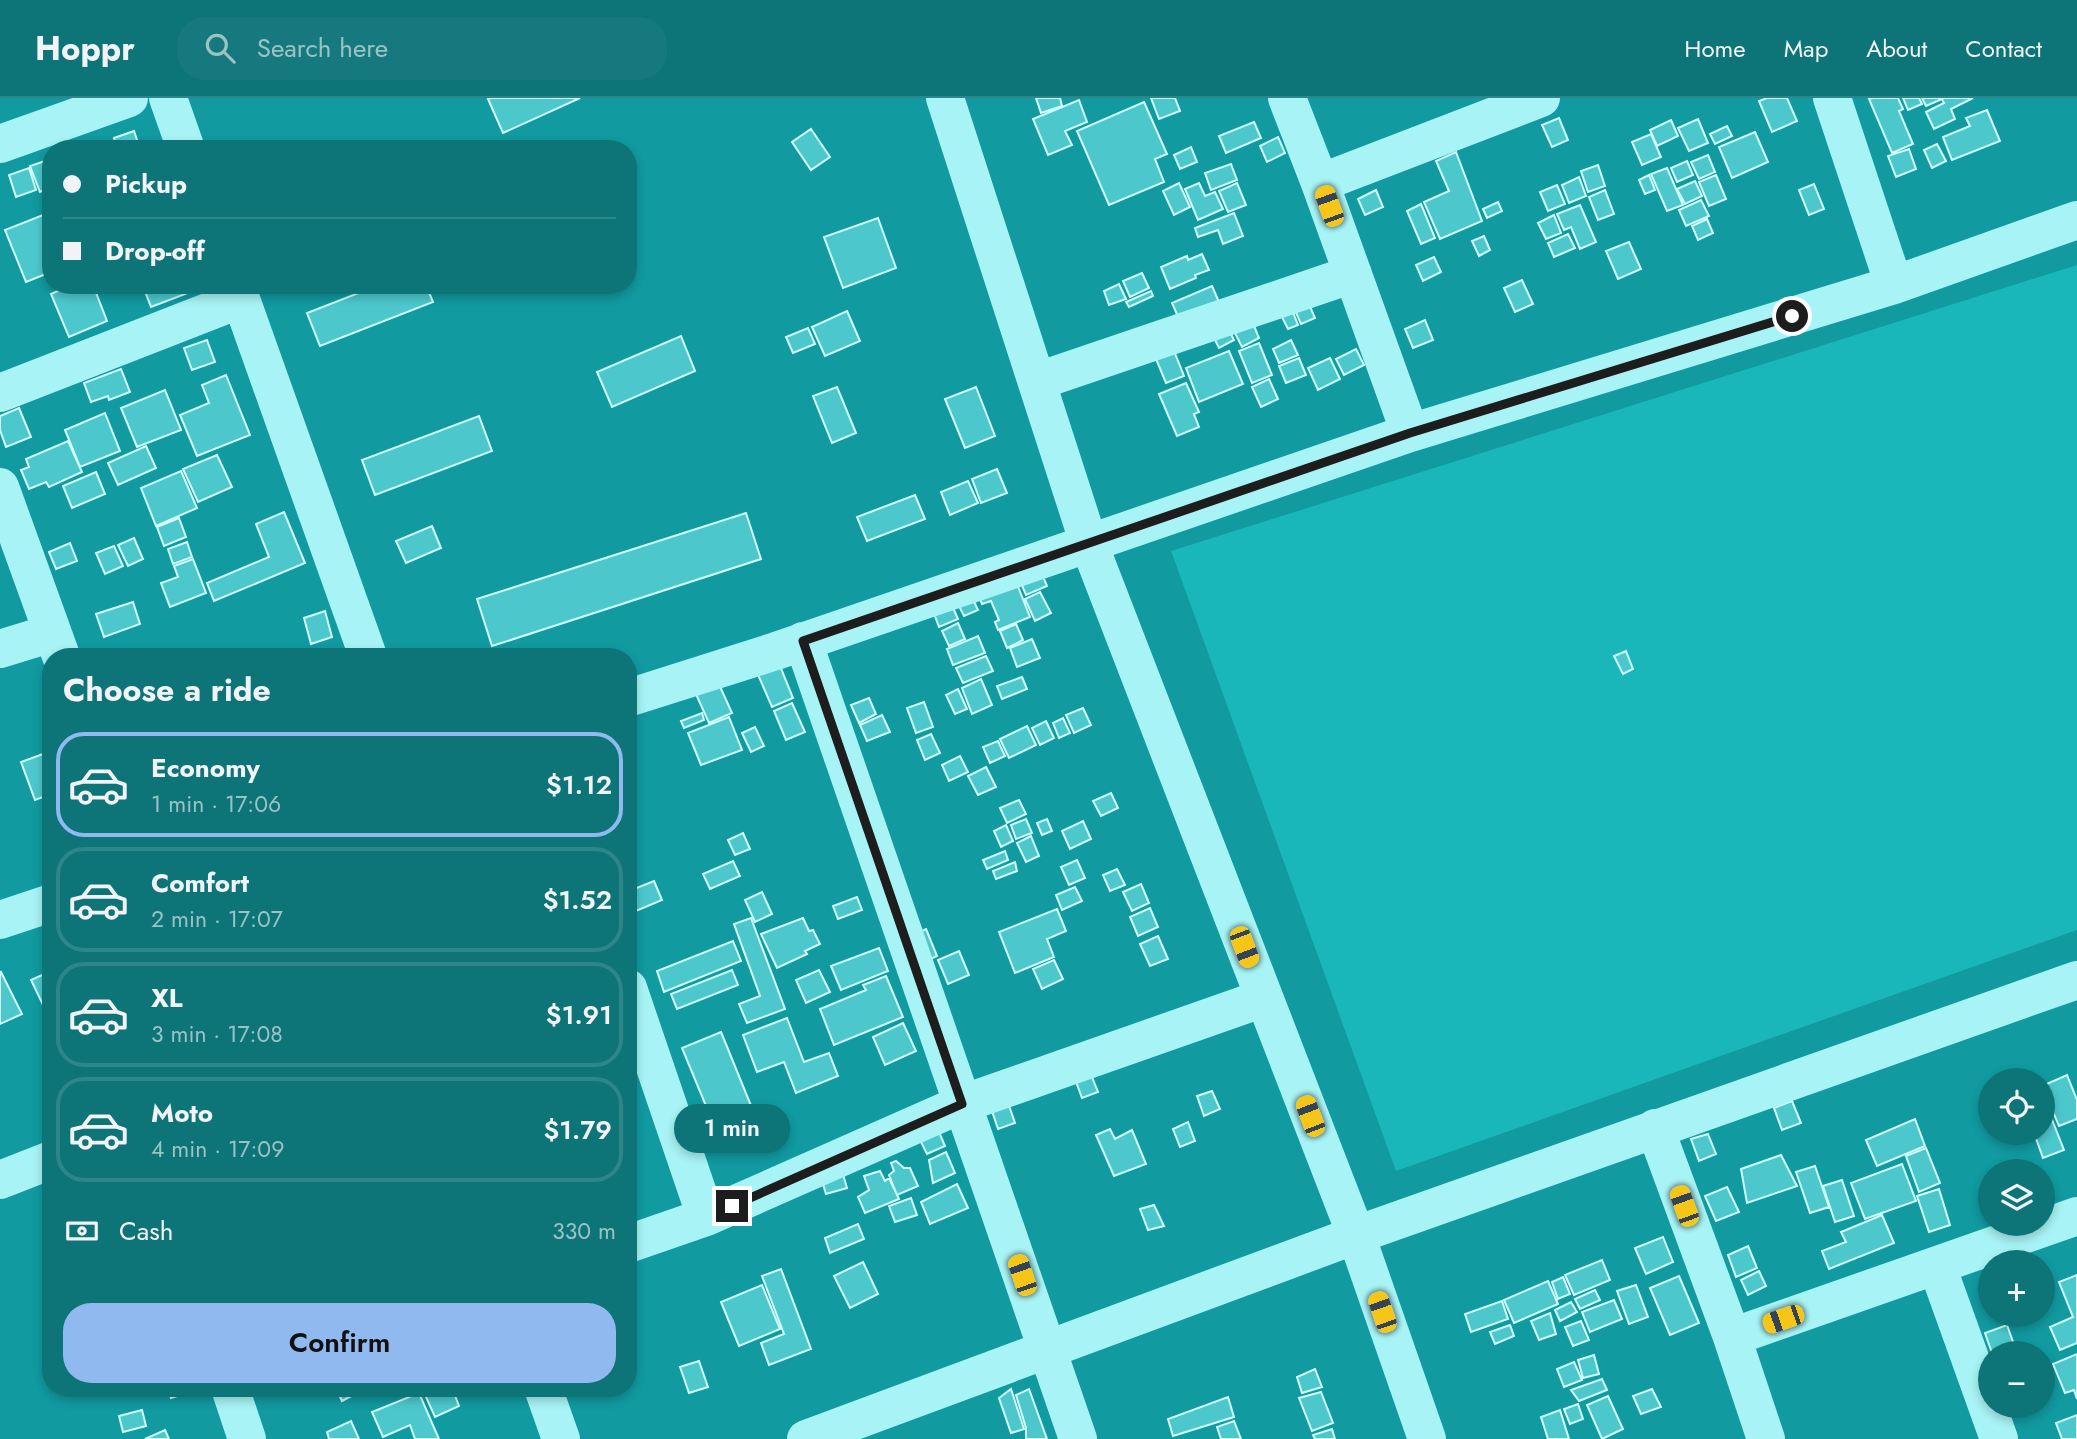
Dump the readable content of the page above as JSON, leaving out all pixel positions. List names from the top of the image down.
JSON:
{
  "page": {
    "header": "Hoppr",
    "search": "Search here",
    "nav": [
      "Home",
      "Map",
      "About",
      "Contact"
    ],
    "banner": ["Pickup", "Drop-off"],
    "heading": "Choose a ride",
    "list": [
      {
        "name": "Economy",
        "note": "1 min · 17:06",
        "value": "$1.12"
      },
      {
        "name": "Comfort",
        "note": "2 min · 17:07",
        "value": "$1.52"
      },
      {
        "name": "XL",
        "note": "3 min · 17:08",
        "value": "$1.91"
      },
      {
        "name": "Moto",
        "note": "4 min · 17:09",
        "value": "$1.79"
      }
    ],
    "map_buttons": ["+", "−"],
    "bubble": "1 min",
    "pay": ["Cash", "330 m"],
    "buttons": "Confirm"
  }
}
